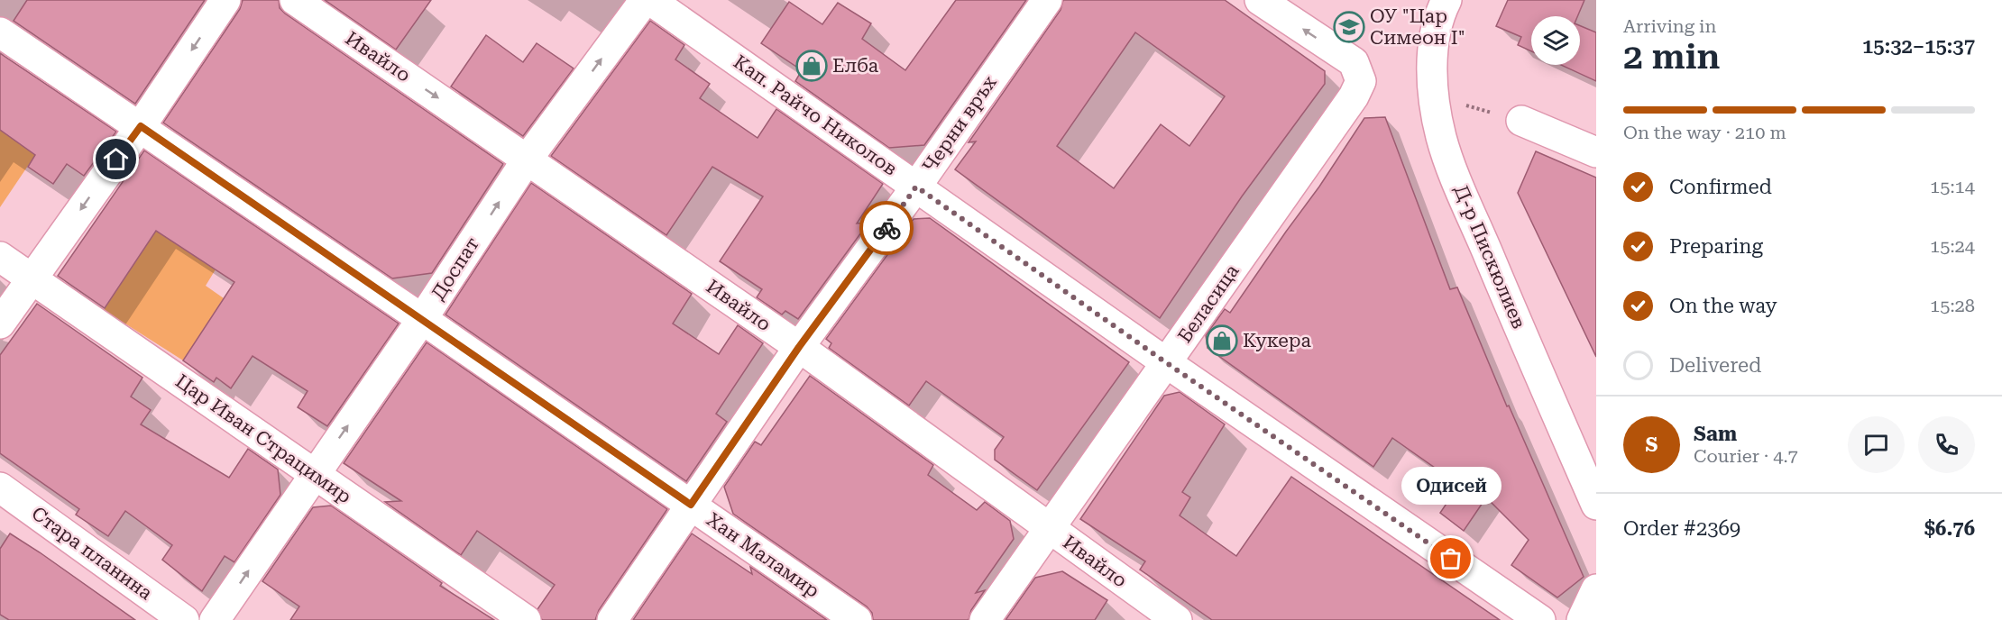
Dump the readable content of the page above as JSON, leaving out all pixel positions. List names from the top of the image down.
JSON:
{
  "streets": {
    "street": [
      "Ивайло",
      "Кап. Райчо Николов",
      "Черни връх",
      "Д-р Пискюлиев",
      "Доспат",
      "Беласица",
      "Цар Иван Страцимир",
      "Стара планина",
      "Хан Маламир"
    ]
  },
  "crossings": [
    ["Ивайло", "Черни връх"],
    ["Ивайло", "Доспат"],
    ["Ивайло", "Беласица"],
    ["Кап. Райчо Николов", "Черни връх"],
    ["Кап. Райчо Николов", "Беласица"],
    ["Черни връх", "Хан Маламир"],
    ["Доспат", "Цар Иван Страцимир"],
    ["Доспат", "Хан Маламир"]
  ],
  "one_way": ["Доспат"],
  "places": {
    "school or university": ["ОУ \"Цар Симеон I\""],
    "shop": ["Елба", "Кукера"],
    "other": ["Одисей"]
  },
  "page": {
    "heading": ["2 min", "Arriving in", "15:32–15:37"],
    "panel": [
      "Sam",
      "Courier · 4.7",
      "Order #2369",
      "$6.76"
    ],
    "bar": "On the way · 210 m",
    "list": [
      ["Confirmed", "15:14"],
      ["Preparing", "15:24"],
      ["On the way", "15:28"],
      "Delivered"
    ],
    "round": "S",
    "bubble": "Одисей"
  }
}
